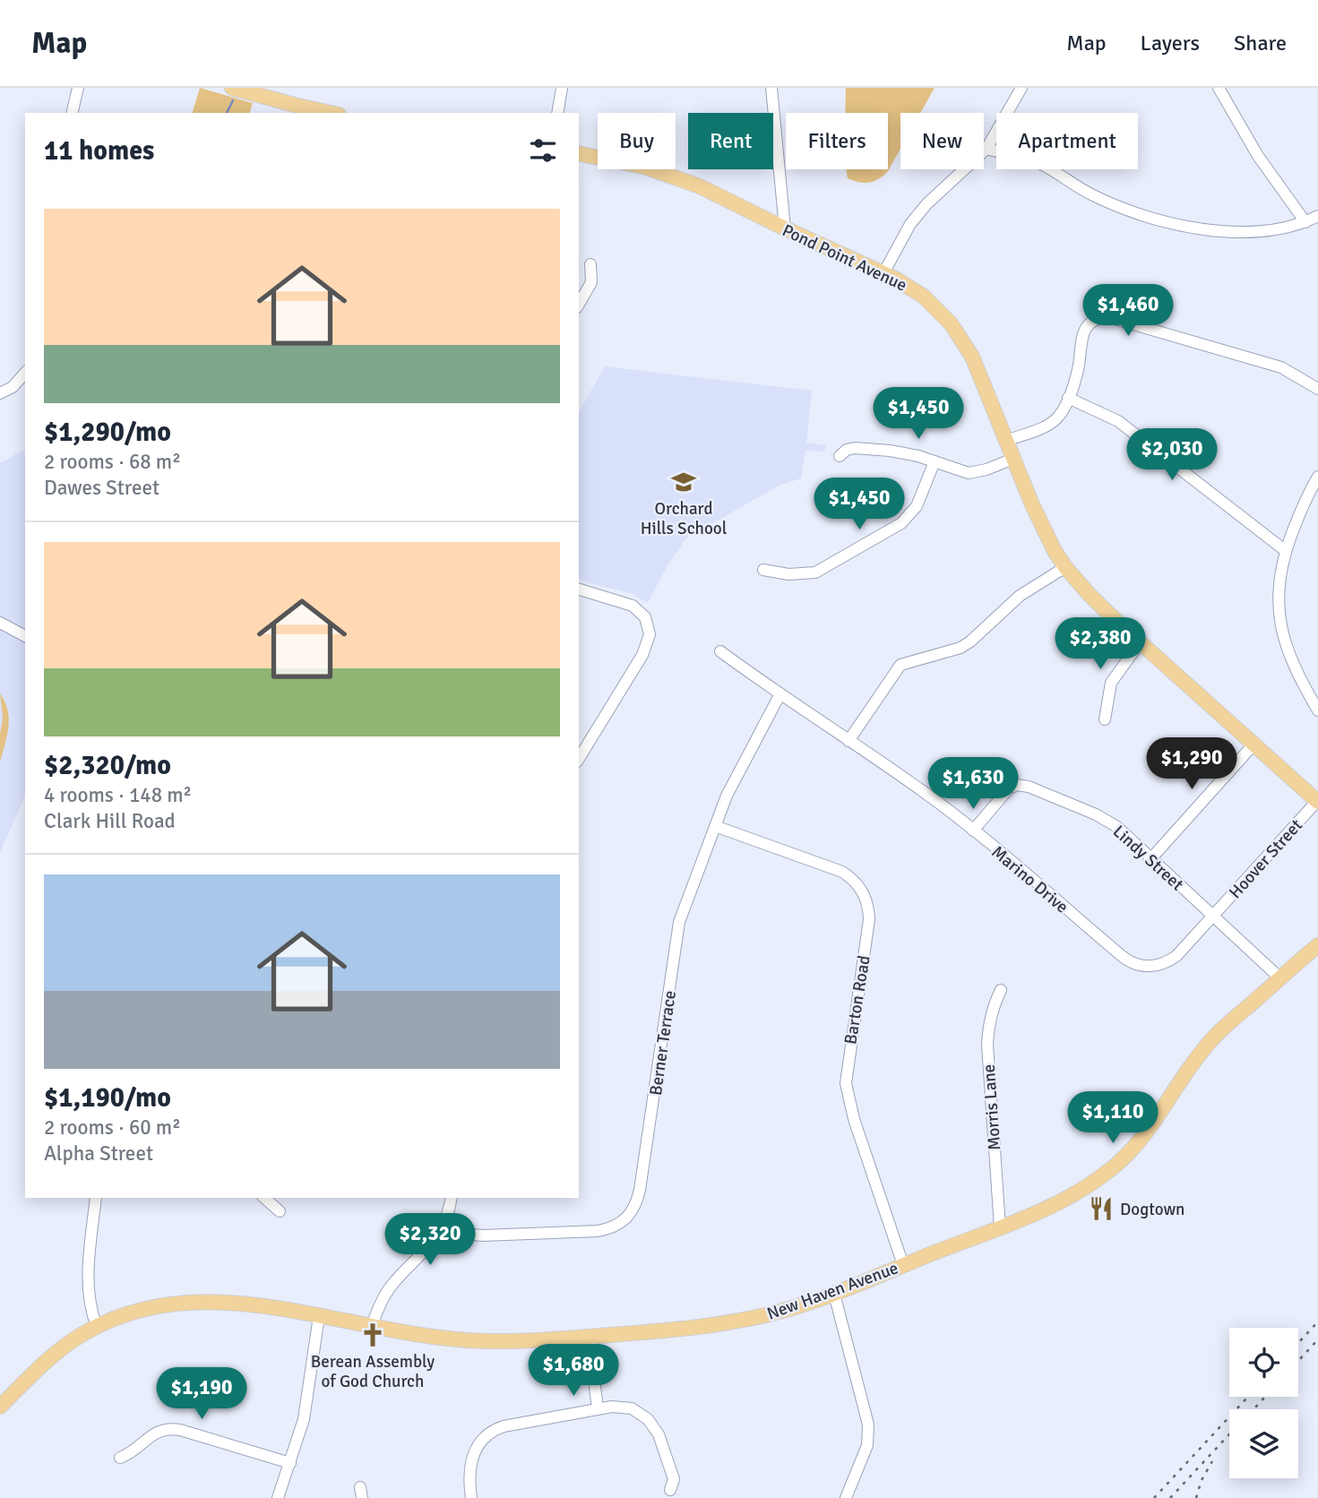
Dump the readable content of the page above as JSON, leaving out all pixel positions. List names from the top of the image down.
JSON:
{
  "streets": {
    "main road": ["Pond Point Avenue", "New Haven Avenue"],
    "street": [
      "Lindy Street",
      "Hoover Street",
      "Marino Drive",
      "Barton Road",
      "Berner Terrace",
      "Morris Lane"
    ]
  },
  "crossings": [
    ["Pond Point Avenue", "Hoover Street"],
    ["Lindy Street", "Hoover Street"],
    ["Lindy Street", "Marino Drive"],
    ["Lindy Street", "New Haven Avenue"],
    ["Hoover Street", "Marino Drive"],
    ["Marino Drive", "Berner Terrace"],
    ["Barton Road", "Berner Terrace"],
    ["Barton Road", "New Haven Avenue"],
    ["Morris Lane", "New Haven Avenue"]
  ],
  "places": {
    "school or university": ["Orchard Hills School"],
    "restaurant": ["Dogtown"],
    "church": ["Berean Assembly of God Church"]
  },
  "page": {
    "header": "Map",
    "nav": ["Map", "Layers", "Share"],
    "chip": [
      "Buy",
      "Rent",
      "Filters",
      "New",
      "Apartment"
    ],
    "heading": "11 homes",
    "list": [
      {
        "name": "$1,290/mo",
        "note": "2 rooms · 68 m² · Dawes Street"
      },
      {
        "name": "$2,320/mo",
        "note": "4 rooms · 148 m² · Clark Hill Road"
      },
      {
        "name": "$1,190/mo",
        "note": "2 rooms · 60 m² · Alpha Street"
      }
    ],
    "price": [
      "$1,460",
      "$1,450",
      "$2,030",
      "$1,450",
      "$2,380",
      "$1,290",
      "$1,630",
      "$1,110",
      "$2,320",
      "$1,680",
      "$1,190"
    ]
  }
}
